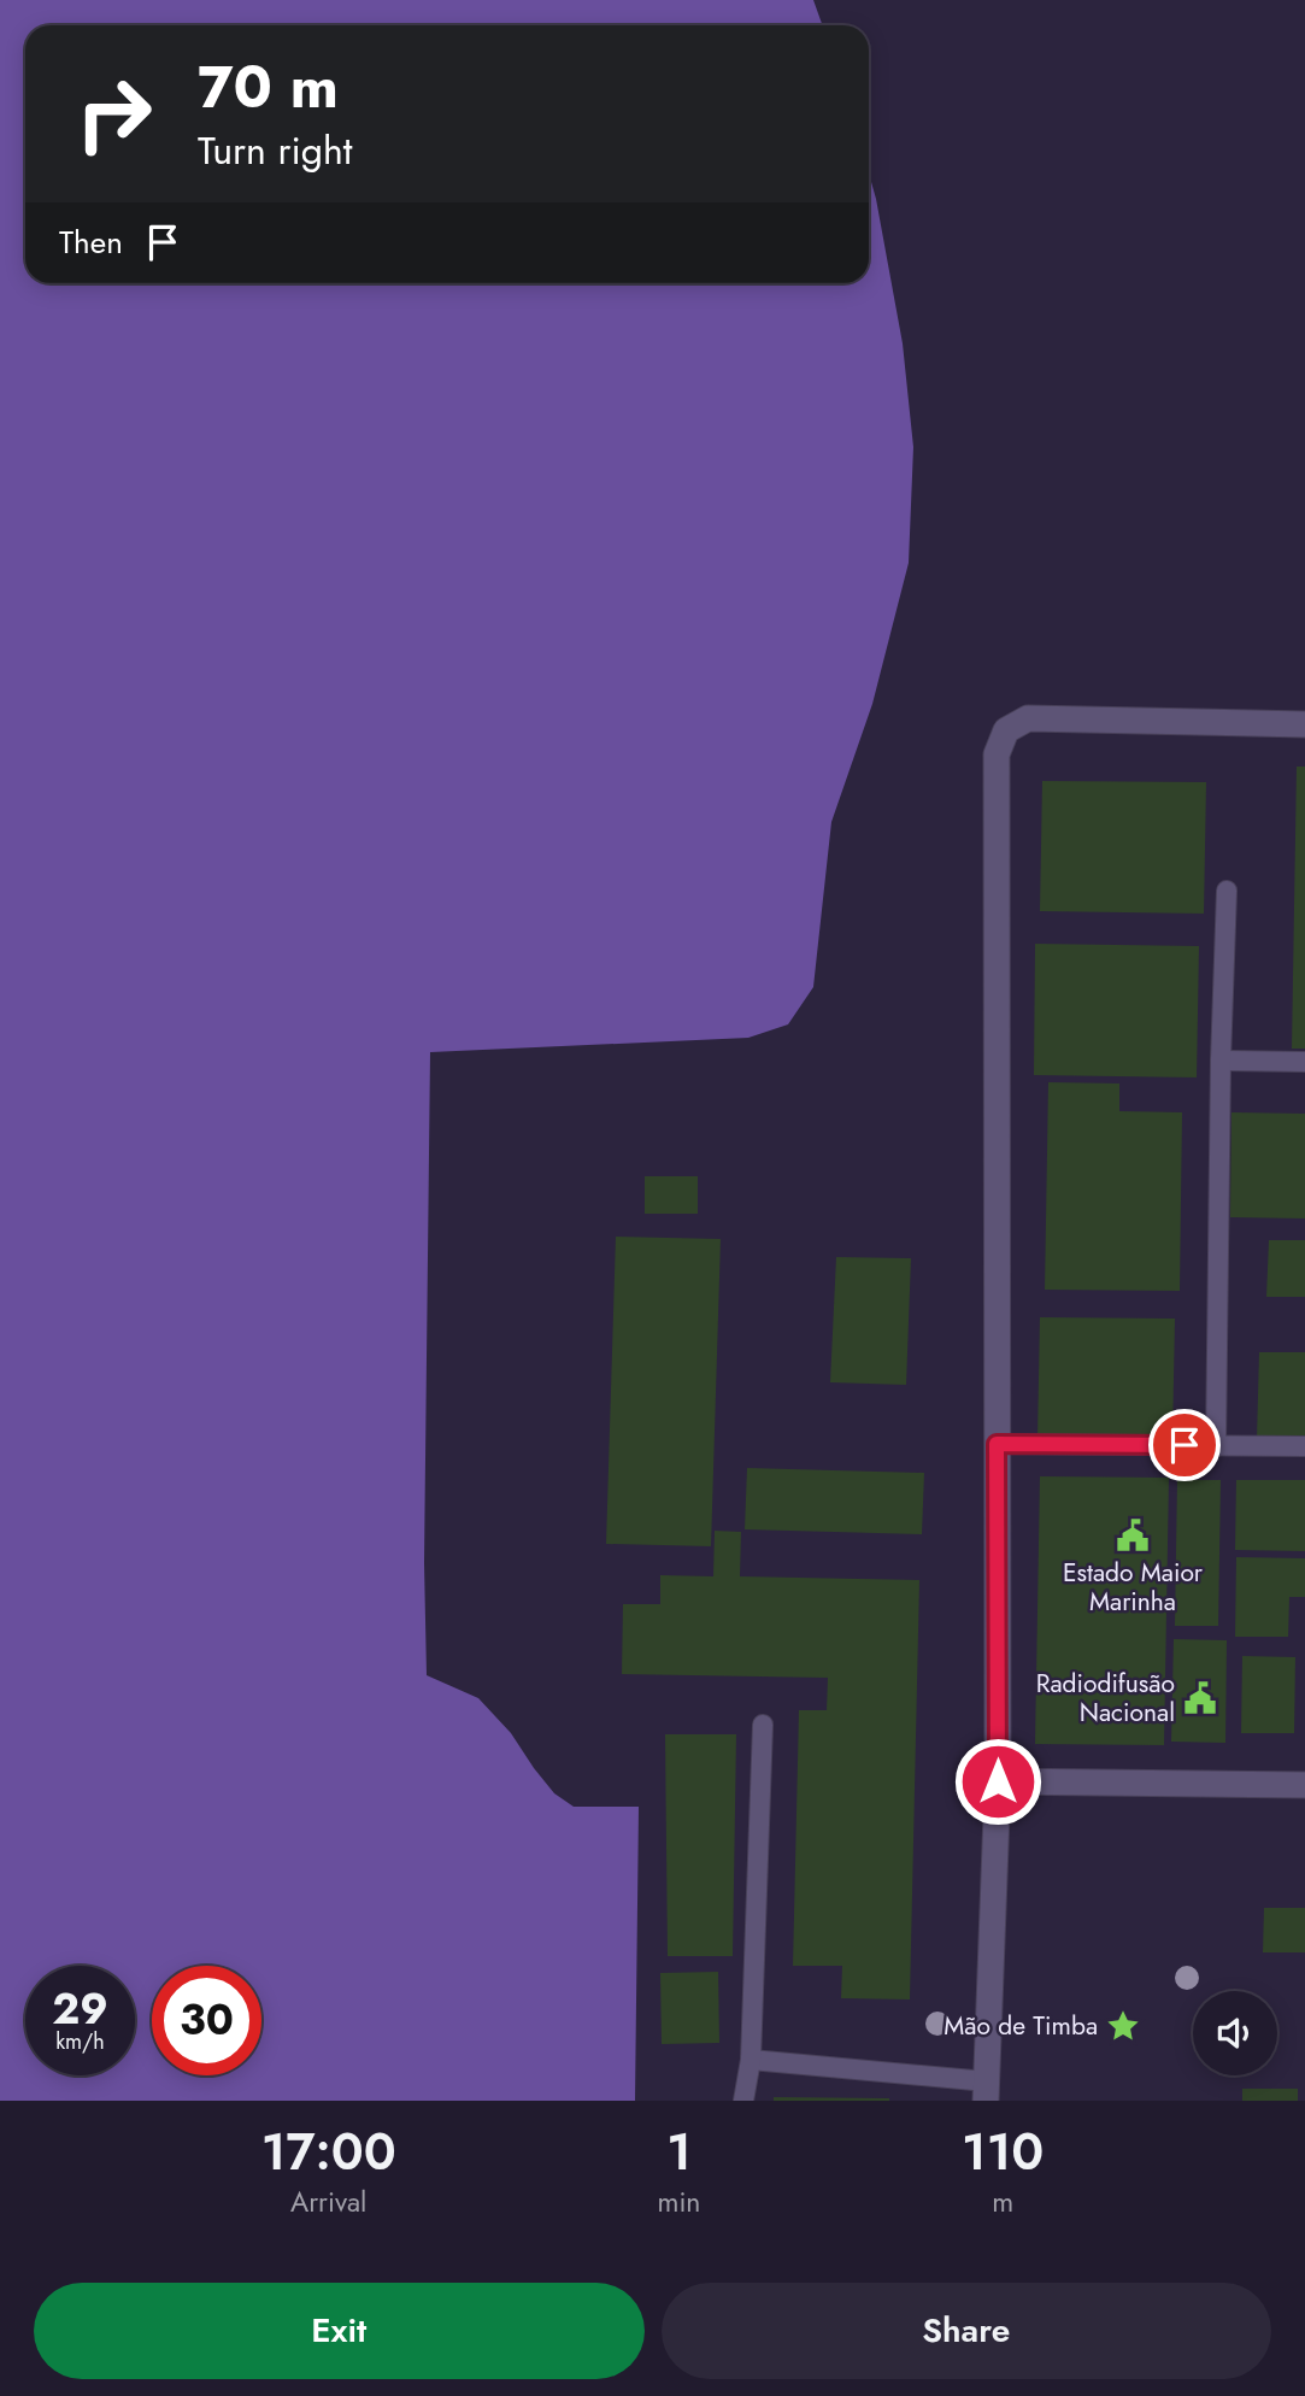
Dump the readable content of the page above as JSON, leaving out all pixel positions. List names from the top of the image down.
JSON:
{
  "places": {
    "public building": ["Estado Maior Marinha", "Radiodifusão Nacional"],
    "place": ["Mão de Timba"]
  },
  "page": {
    "turn": ["70 m", "Turn right"],
    "then": "Then",
    "speed": "29 km/h",
    "limit": "30",
    "eta": [
      "17:00",
      "Arrival",
      "1",
      "min",
      "110",
      "m"
    ],
    "buttons": ["Exit", "Share"]
  }
}
